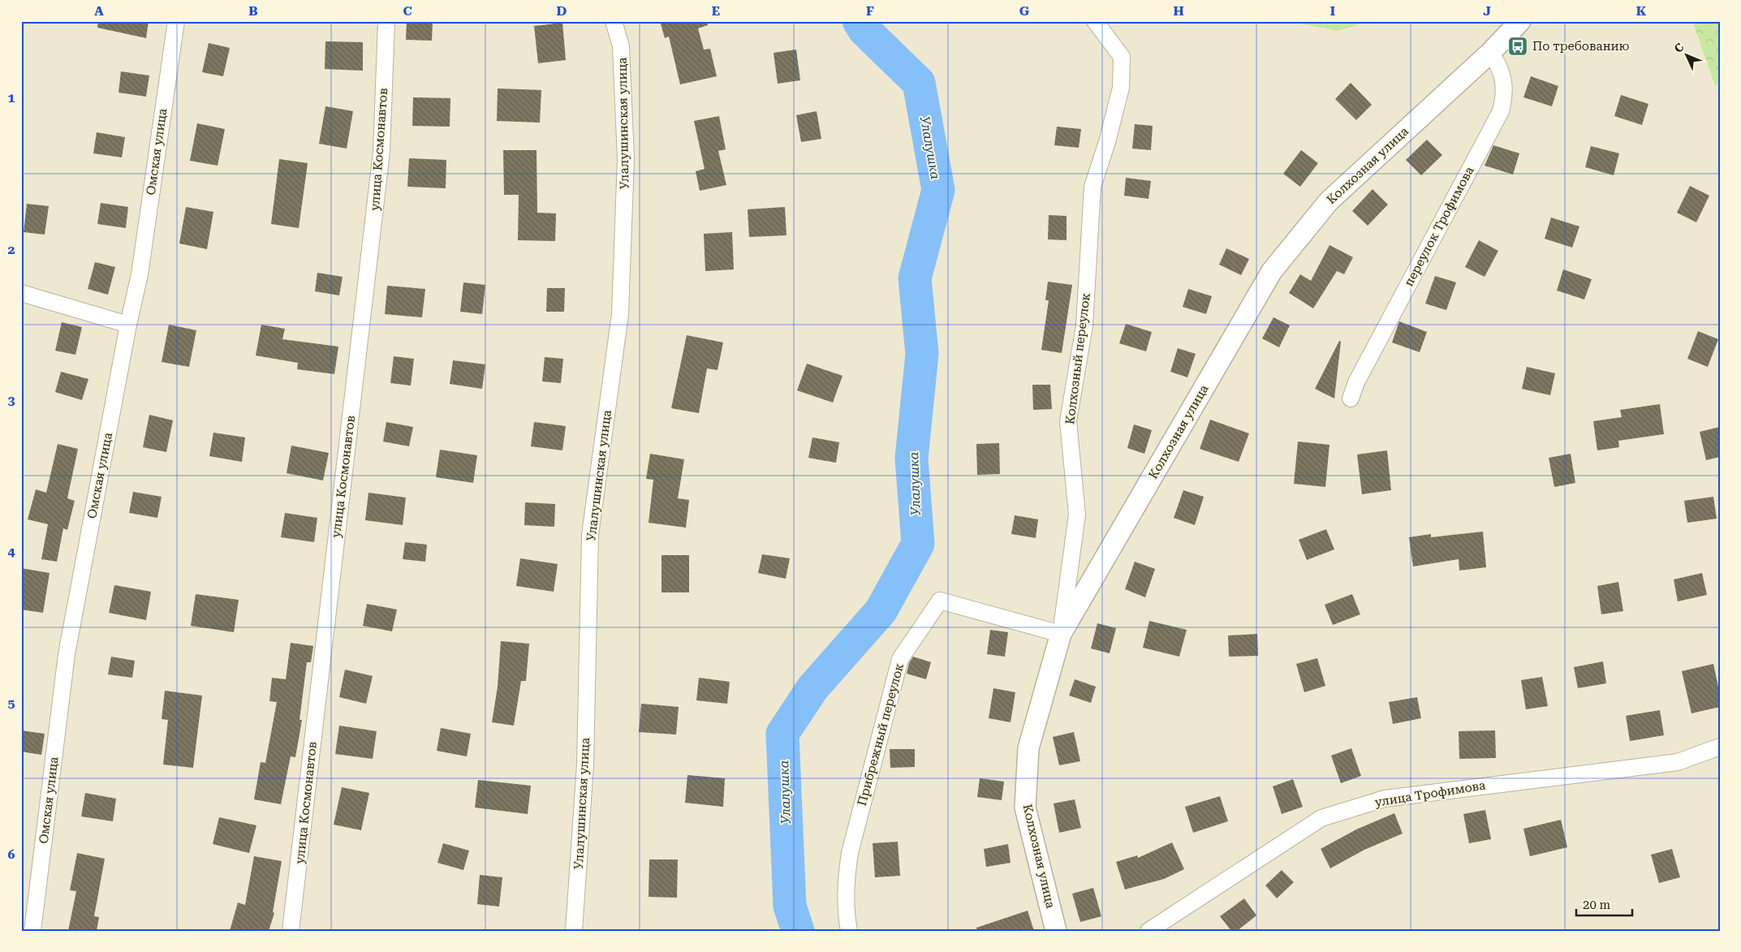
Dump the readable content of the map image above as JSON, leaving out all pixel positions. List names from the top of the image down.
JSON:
{
  "streets": {
    "street": [
      "Улалушинская улица",
      "улица Космонавтов",
      "Омская улица",
      "Колхозная улица",
      "переулок Трофимова",
      "Колхозный переулок",
      "Прибрежный переулок",
      "улица Трофимова"
    ]
  },
  "crossings": [
    ["Колхозная улица", "переулок Трофимова"],
    ["Колхозная улица", "Колхозный переулок"],
    ["Колхозная улица", "Прибрежный переулок"],
    ["Колхозный переулок", "Прибрежный переулок"]
  ],
  "water": ["Улалушка"],
  "places": {
    "bus stop": ["По требованию"]
  },
  "scale_bar": "20 m",
  "north": "top left",
  "grid": {
    "columns": [
      "A",
      "B",
      "C",
      "D",
      "E",
      "F",
      "G",
      "H",
      "I",
      "J",
      "K"
    ],
    "rows": [
      "1",
      "2",
      "3",
      "4",
      "5",
      "6"
    ]
  }
}
